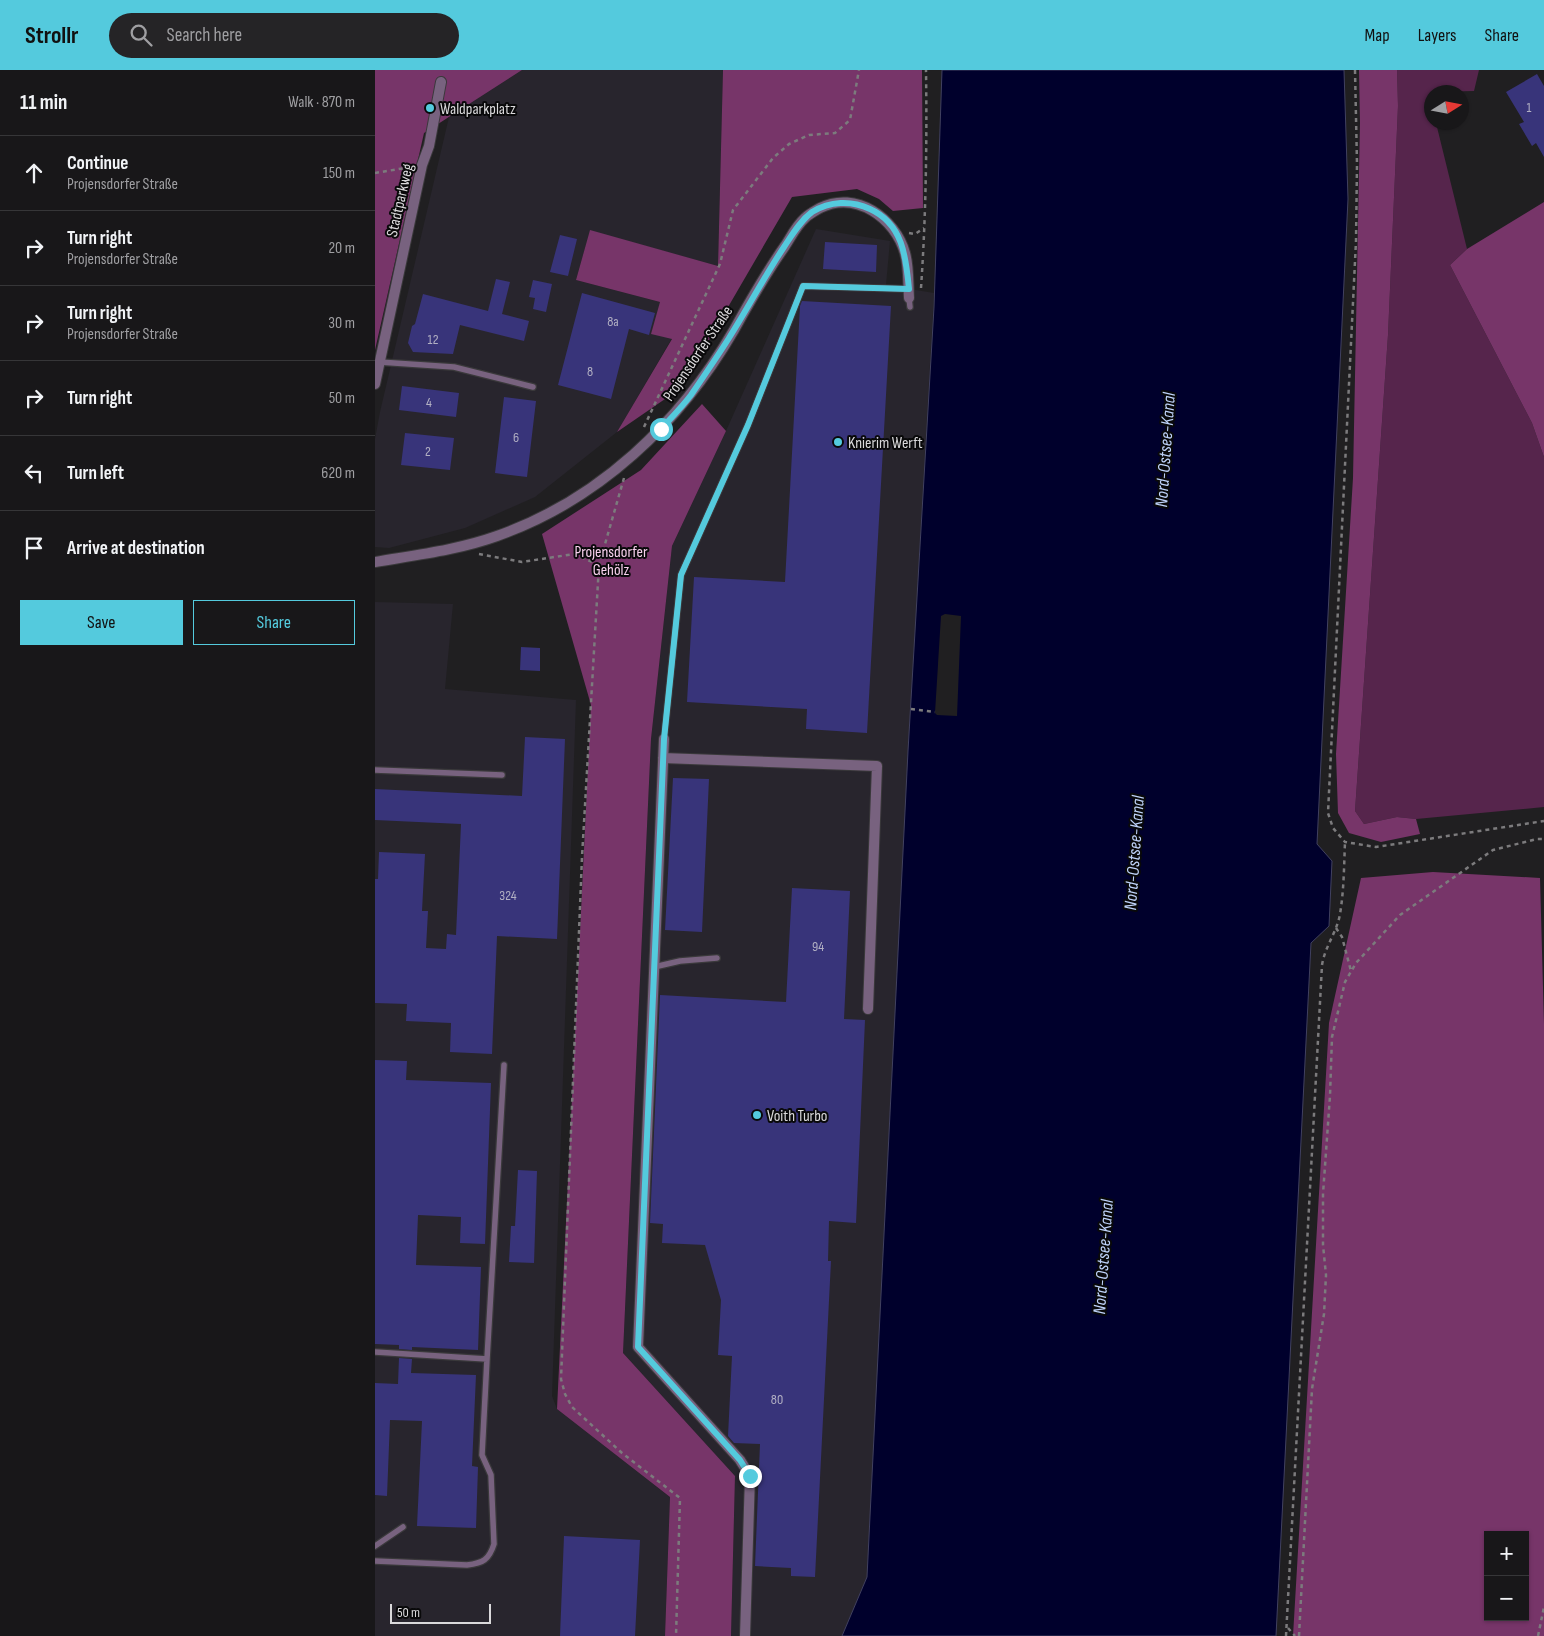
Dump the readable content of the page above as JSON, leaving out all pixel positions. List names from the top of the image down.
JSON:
{
  "streets": {
    "street": ["Stadtparkweg", "Projensdorfer Straße"]
  },
  "water": ["Nord-Ostsee-Kanal"],
  "parks": ["Projensdorfer Gehölz"],
  "places": ["Waldparkplatz", "Knierim Werft", "Voith Turbo"],
  "house_numbers": [
    "1",
    "8a",
    "12",
    "8",
    "4",
    "6",
    "2",
    "324",
    "94",
    "80"
  ],
  "scale_bar": "50 m",
  "north": "right",
  "page": {
    "header": "Strollr",
    "search": "Search here",
    "nav": ["Map", "Layers", "Share"],
    "heading": ["11 min", "Walk · 870 m"],
    "list": [
      ["Continue", "Projensdorfer Straße", "150 m"],
      ["Turn right", "Projensdorfer Straße", "20 m"],
      ["Turn right", "Projensdorfer Straße", "30 m"],
      ["Turn right", "50 m"],
      ["Turn left", "620 m"],
      "Arrive at destination"
    ],
    "buttons": ["Save", "Share"],
    "map_buttons": ["+", "−"],
    "scale": "50 m"
  }
}
